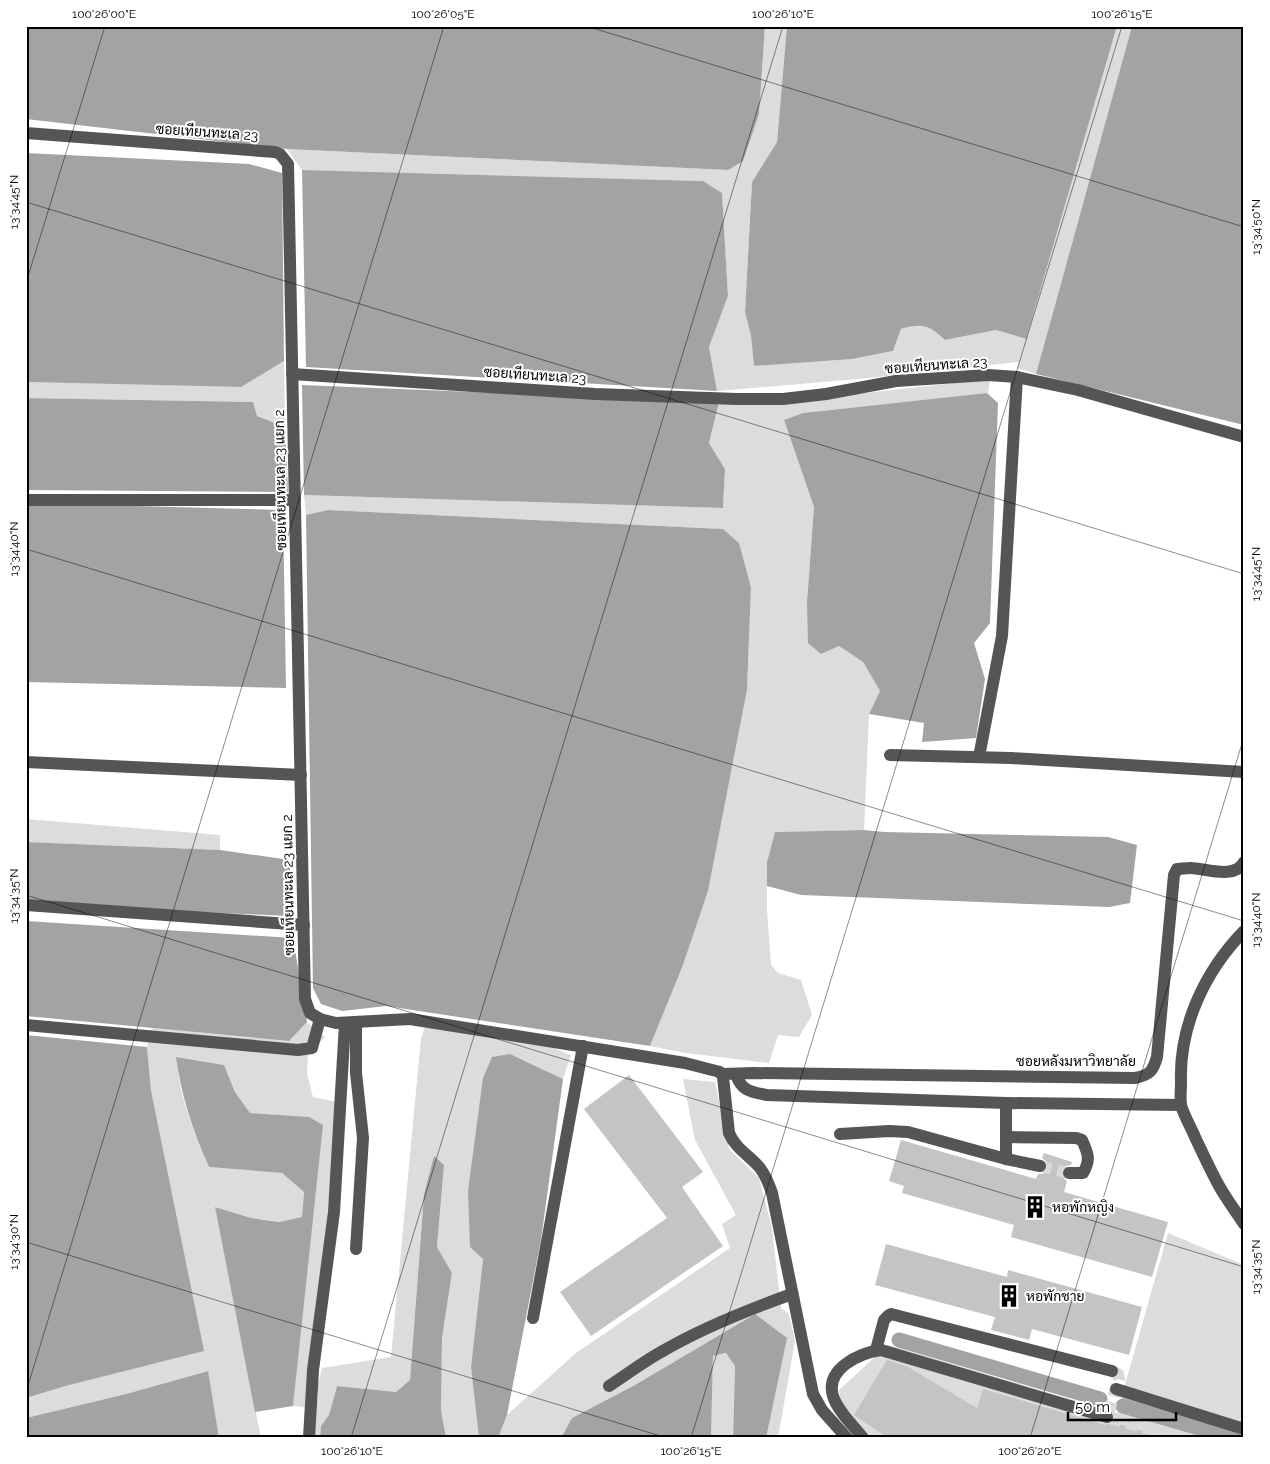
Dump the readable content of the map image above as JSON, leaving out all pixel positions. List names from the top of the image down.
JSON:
{
  "streets": {
    "street": ["ซอยเทียนทะเล 23", "ซอยเทียนทะเล 23 แยก 2", "ซอยหลังมหาวิทยาลัย"]
  },
  "crossings": [
    ["ซอยเทียนทะเล 23", "ซอยเทียนทะเล 23 แยก 2"]
  ],
  "places": {
    "building": ["หอพักหญิง", "หอพักชาย"]
  },
  "scale_bar": "50 m",
  "coordinates": [
    "100°26'00\"E",
    "100°26'05\"E",
    "100°26'10\"E",
    "100°26'15\"E",
    "13°34'45\"N",
    "13°34'50\"N",
    "13°34'40\"N",
    "13°34'35\"N",
    "13°34'30\"N",
    "100°26'20\"E"
  ]
}
